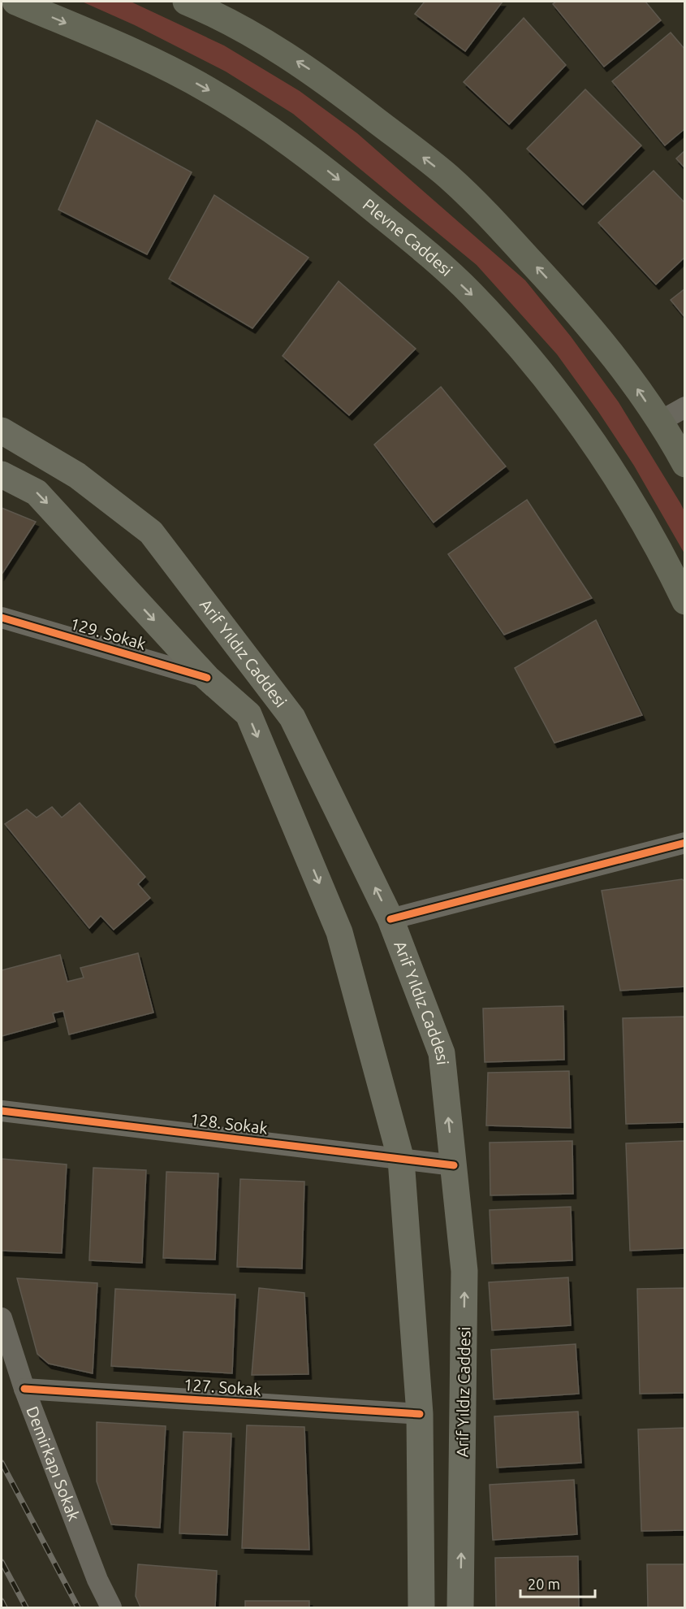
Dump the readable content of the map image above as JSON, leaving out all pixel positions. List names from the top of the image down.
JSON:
{
  "streets": {
    "main road": ["Plevne Caddesi", "Arif Yıldız Caddesi"],
    "street": [
      "129. Sokak",
      "128. Sokak",
      "127. Sokak",
      "Demirkapı Sokak"
    ]
  },
  "crossings": [
    ["129. Sokak", "Arif Yıldız Caddesi"],
    ["Arif Yıldız Caddesi", "128. Sokak"],
    ["Arif Yıldız Caddesi", "127. Sokak"],
    ["127. Sokak", "Demirkapı Sokak"]
  ],
  "scale_bar": "20 m"
}
